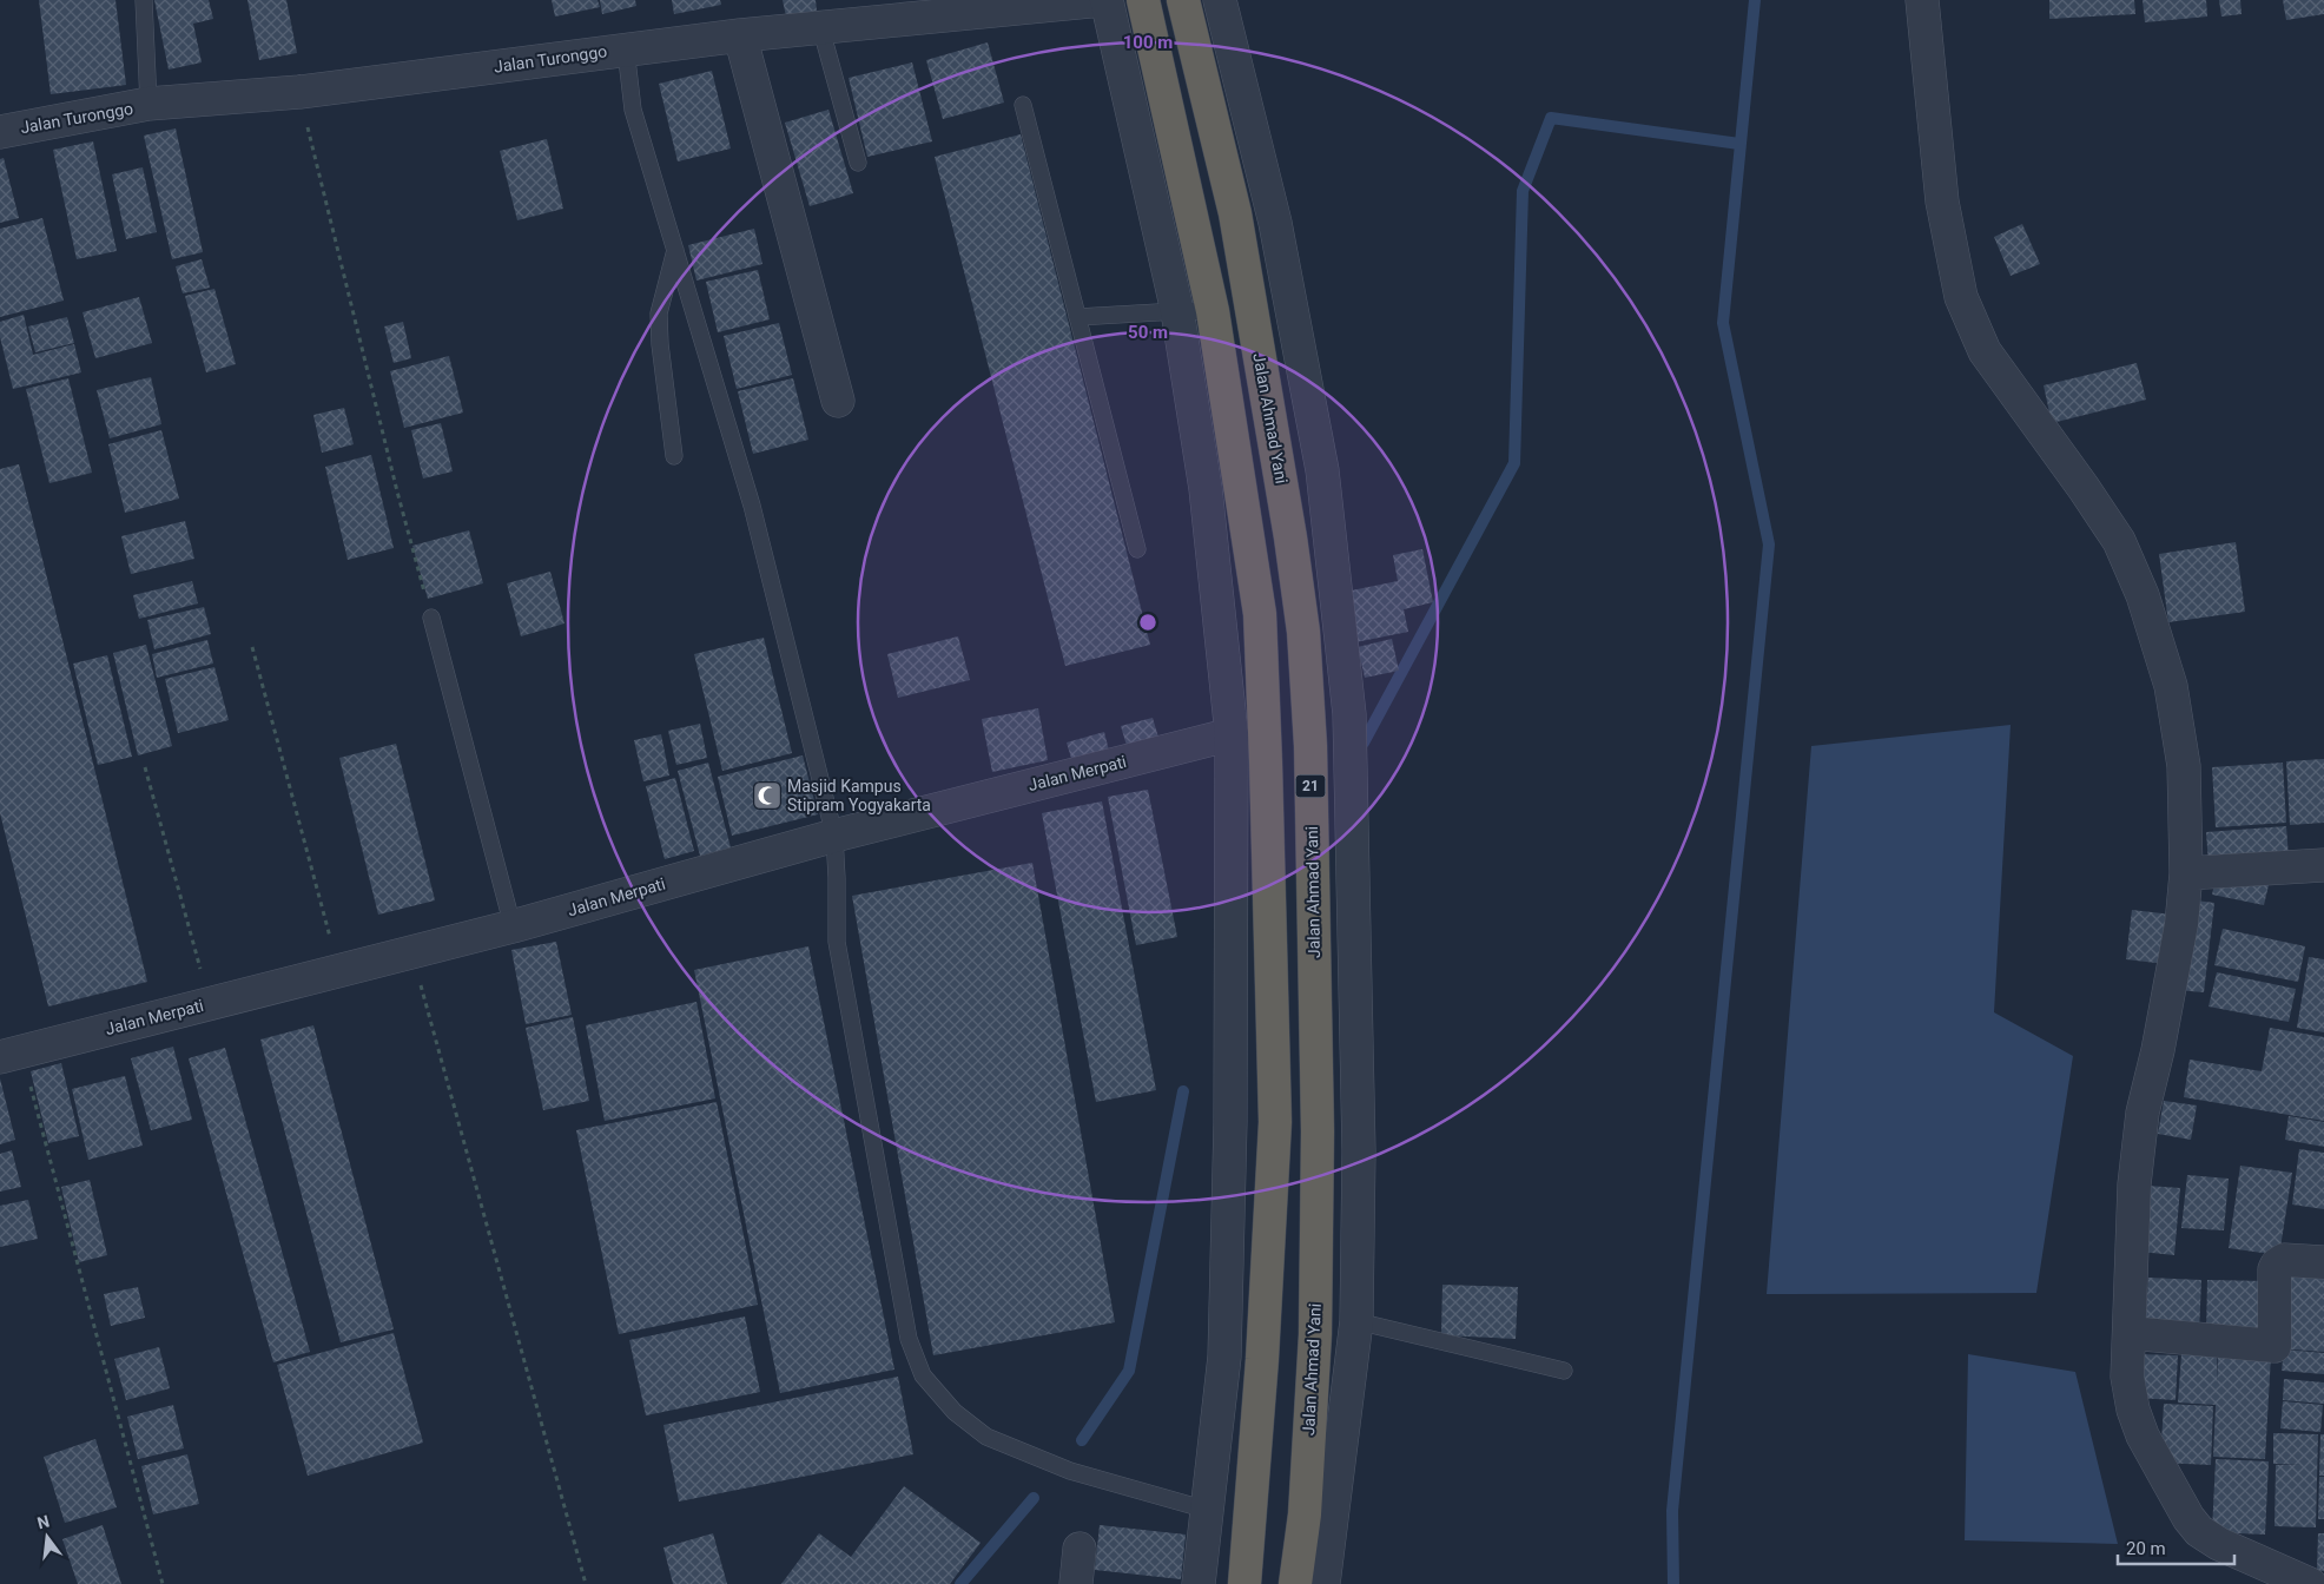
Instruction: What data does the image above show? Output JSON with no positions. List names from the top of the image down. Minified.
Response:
{"streets":{"highway":["Jalan Ahmad Yani","21"],"street":["Jalan Turonggo","Jalan Merpati"]},"places":{"mosque":["Masjid Kampus Stipram Yogyakarta"]},"scale_bar":"20 m","north":"top","rings":["100 m","50 m"]}
